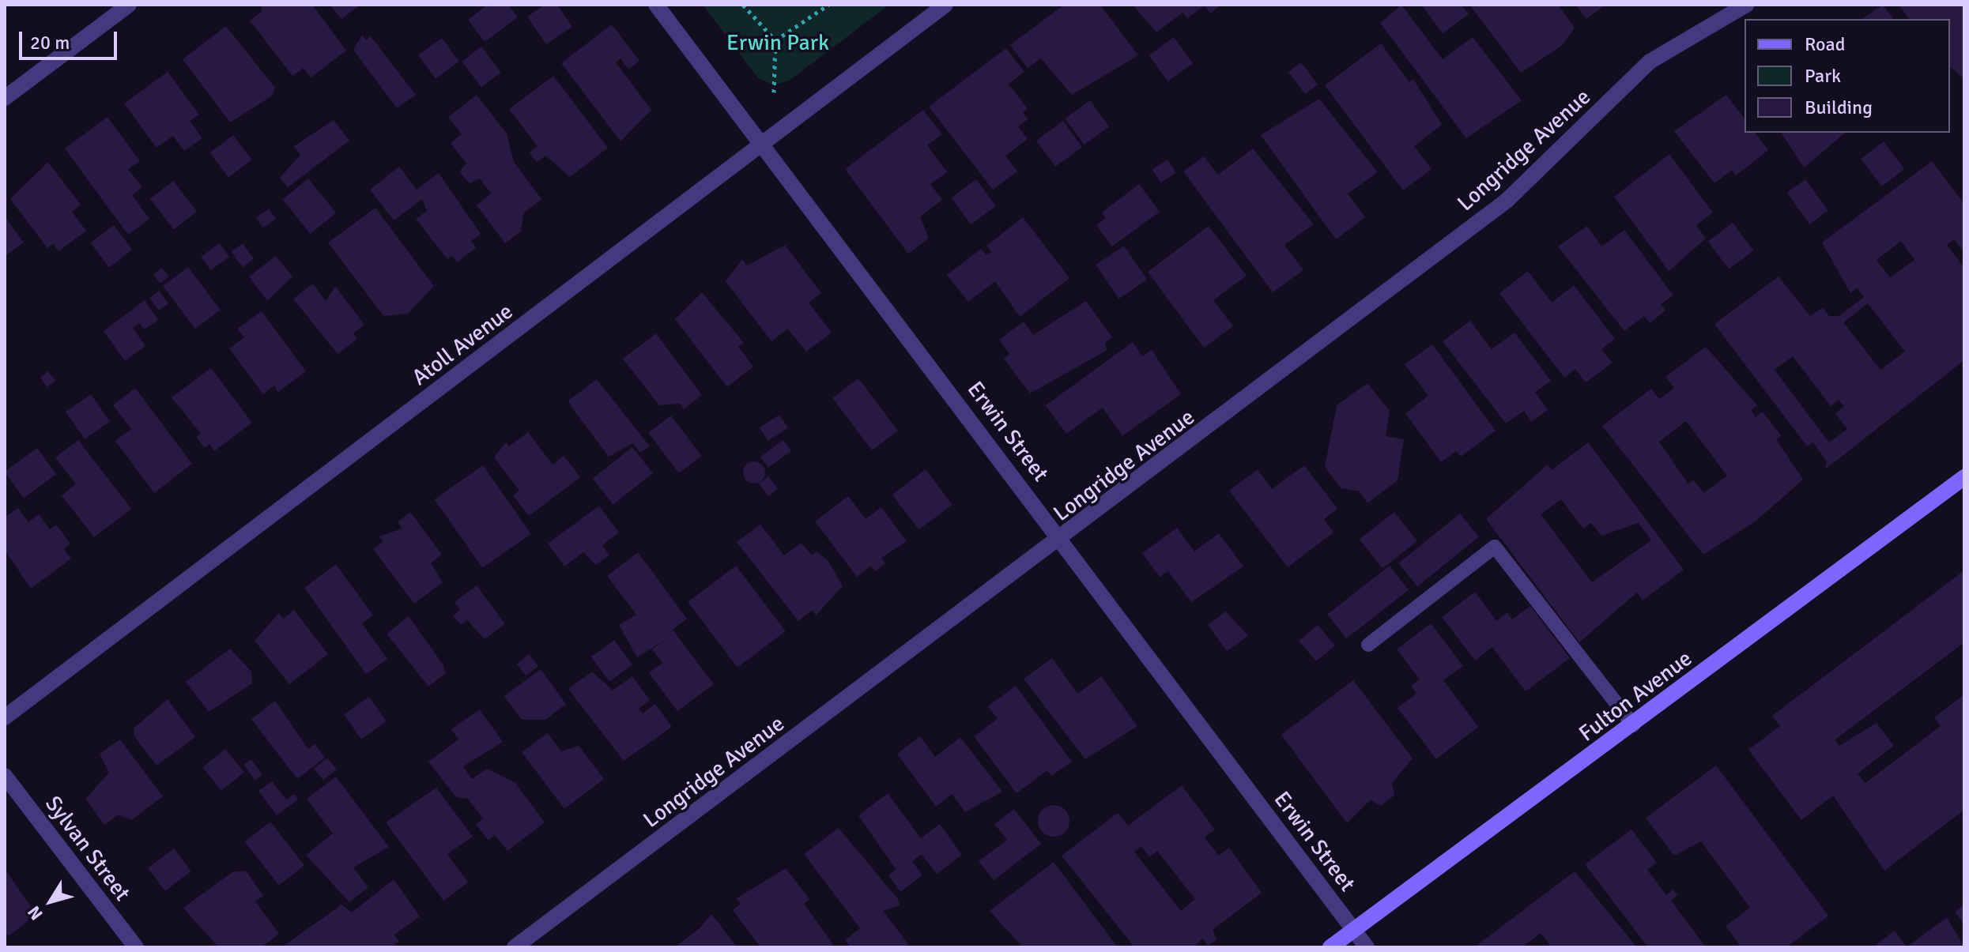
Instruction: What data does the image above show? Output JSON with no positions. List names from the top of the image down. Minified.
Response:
{"streets":{"street":["Longridge Avenue","Atoll Avenue","Erwin Street","Fulton Avenue","Sylvan Street"]},"crossings":[["Longridge Avenue","Erwin Street"],["Atoll Avenue","Erwin Street"],["Erwin Street","Fulton Avenue"]],"parks":["Erwin Park"],"legend":["Road","Park","Building"],"scale_bar":"20 m","north":"bottom left"}
